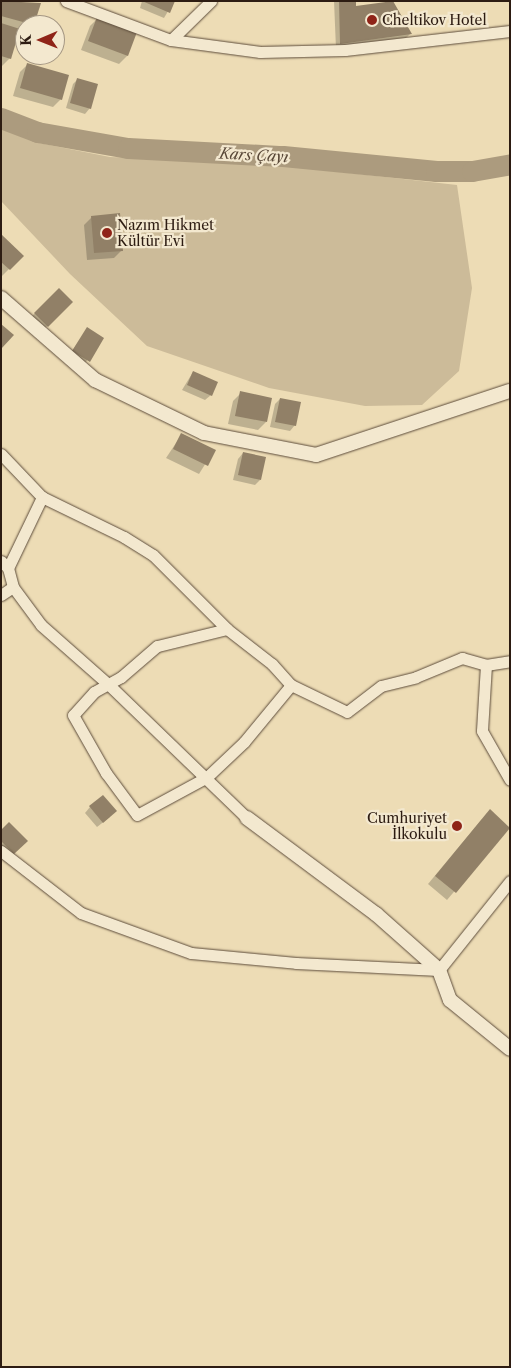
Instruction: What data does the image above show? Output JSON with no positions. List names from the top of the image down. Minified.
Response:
{"water":["Kars Çayı"],"places":["Cheltikov Hotel","Nazım Hikmet Kültür Evi","Cumhuriyet İlkokulu"],"north":"left"}
